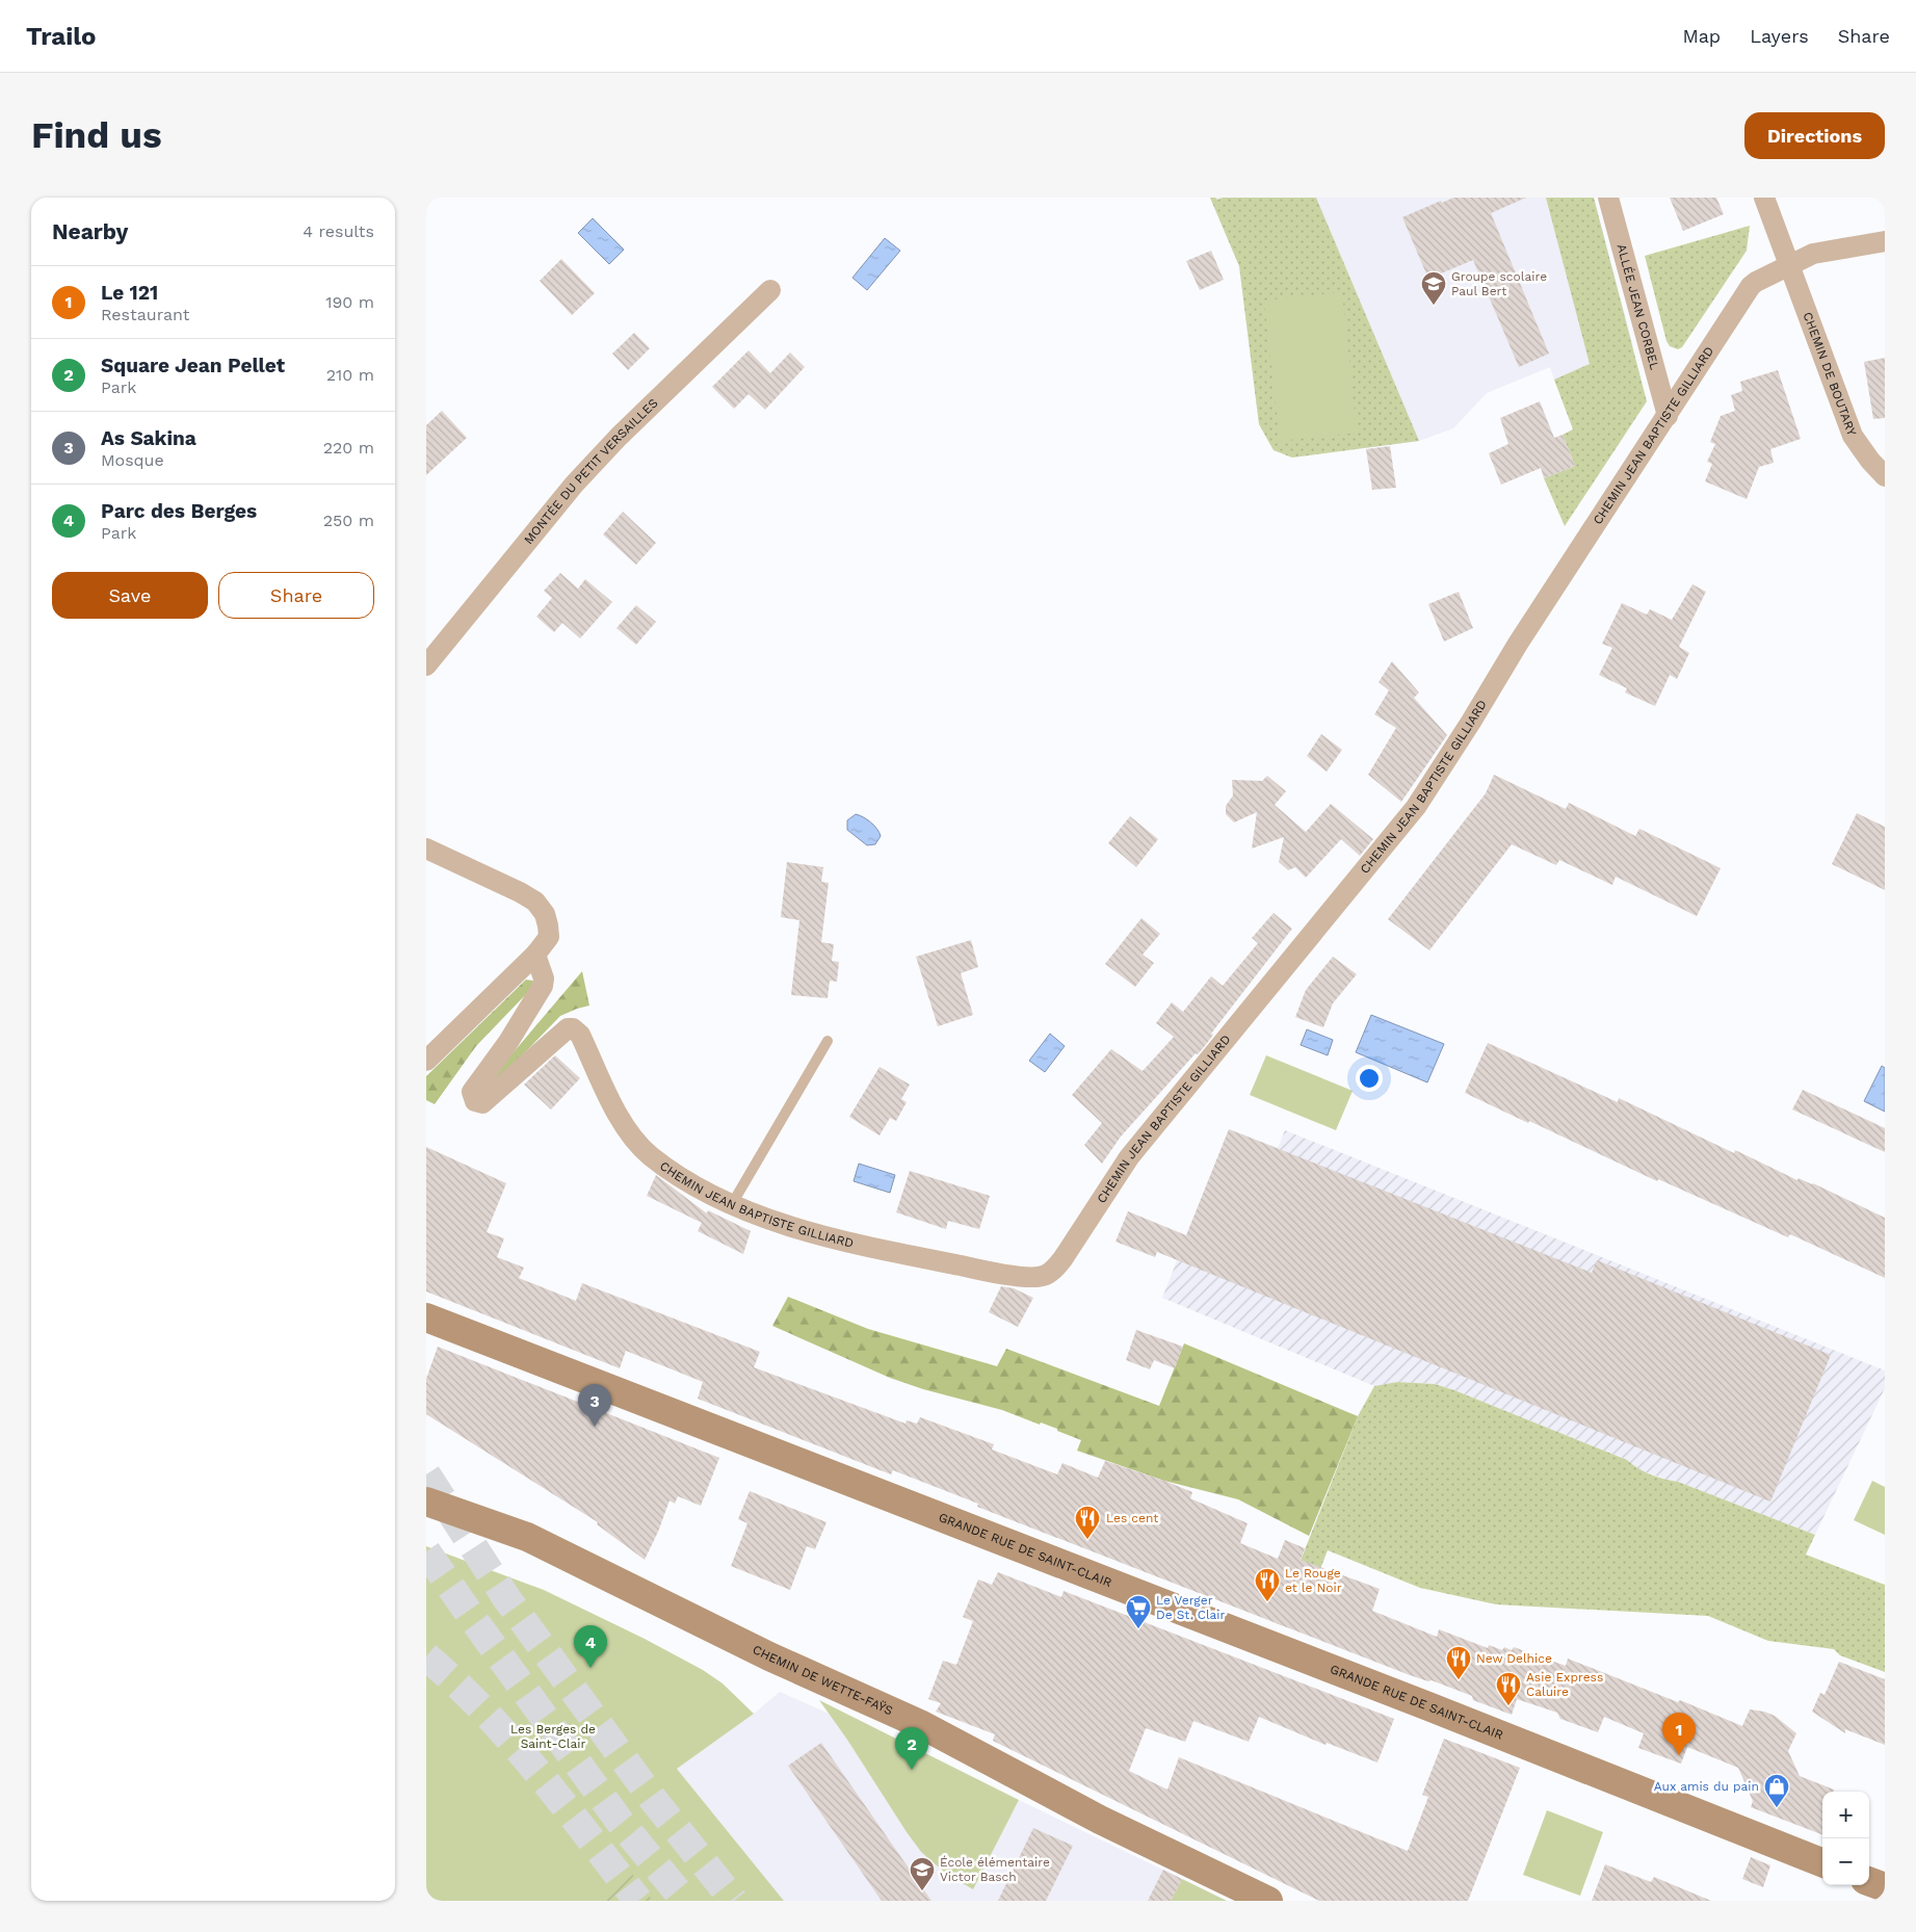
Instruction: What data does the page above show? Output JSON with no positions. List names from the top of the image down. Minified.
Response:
{"streets":{"main road":["GRANDE RUE DE SAINT-CLAIR","CHEMIN DE WETTE-FAŸS"],"street":["ALLÉE JEAN CORBEL","CHEMIN DE BOUTARY","CHEMIN JEAN BAPTISTE GILLIARD","MONTÉE DU PETIT VERSAILLES"]},"crossings":[["ALLÉE JEAN CORBEL","CHEMIN JEAN BAPTISTE GILLIARD"],["CHEMIN DE BOUTARY","CHEMIN JEAN BAPTISTE GILLIARD"]],"parks":["Les Berges de Saint-Clair"],"places":{"school or university":["Groupe scolaire Paul Bert","École élémentaire Victor Basch"],"restaurant":["Les cent","Le Rouge et le Noir","New Delhice","Asie Express Caluire"],"supermarket":["Le Verger De St. Clair"],"shop":["Aux amis du pain"]},"page":{"header":"Trailo","nav":["Map","Layers","Share"],"buttons":["Directions",["Save","Share"]],"title":"Find us","heading":["Nearby","4 results"],"list":[{"mark":"1","name":"Le 121","note":"Restaurant","value":"190 m"},{"mark":"2","name":"Square Jean Pellet","note":"Park","value":"210 m"},{"mark":"3","name":"As Sakina","note":"Mosque","value":"220 m"},{"mark":"4","name":"Parc des Berges","note":"Park","value":"250 m"}],"pins":["3","4","1","2"],"map_buttons":["+","−"]}}
